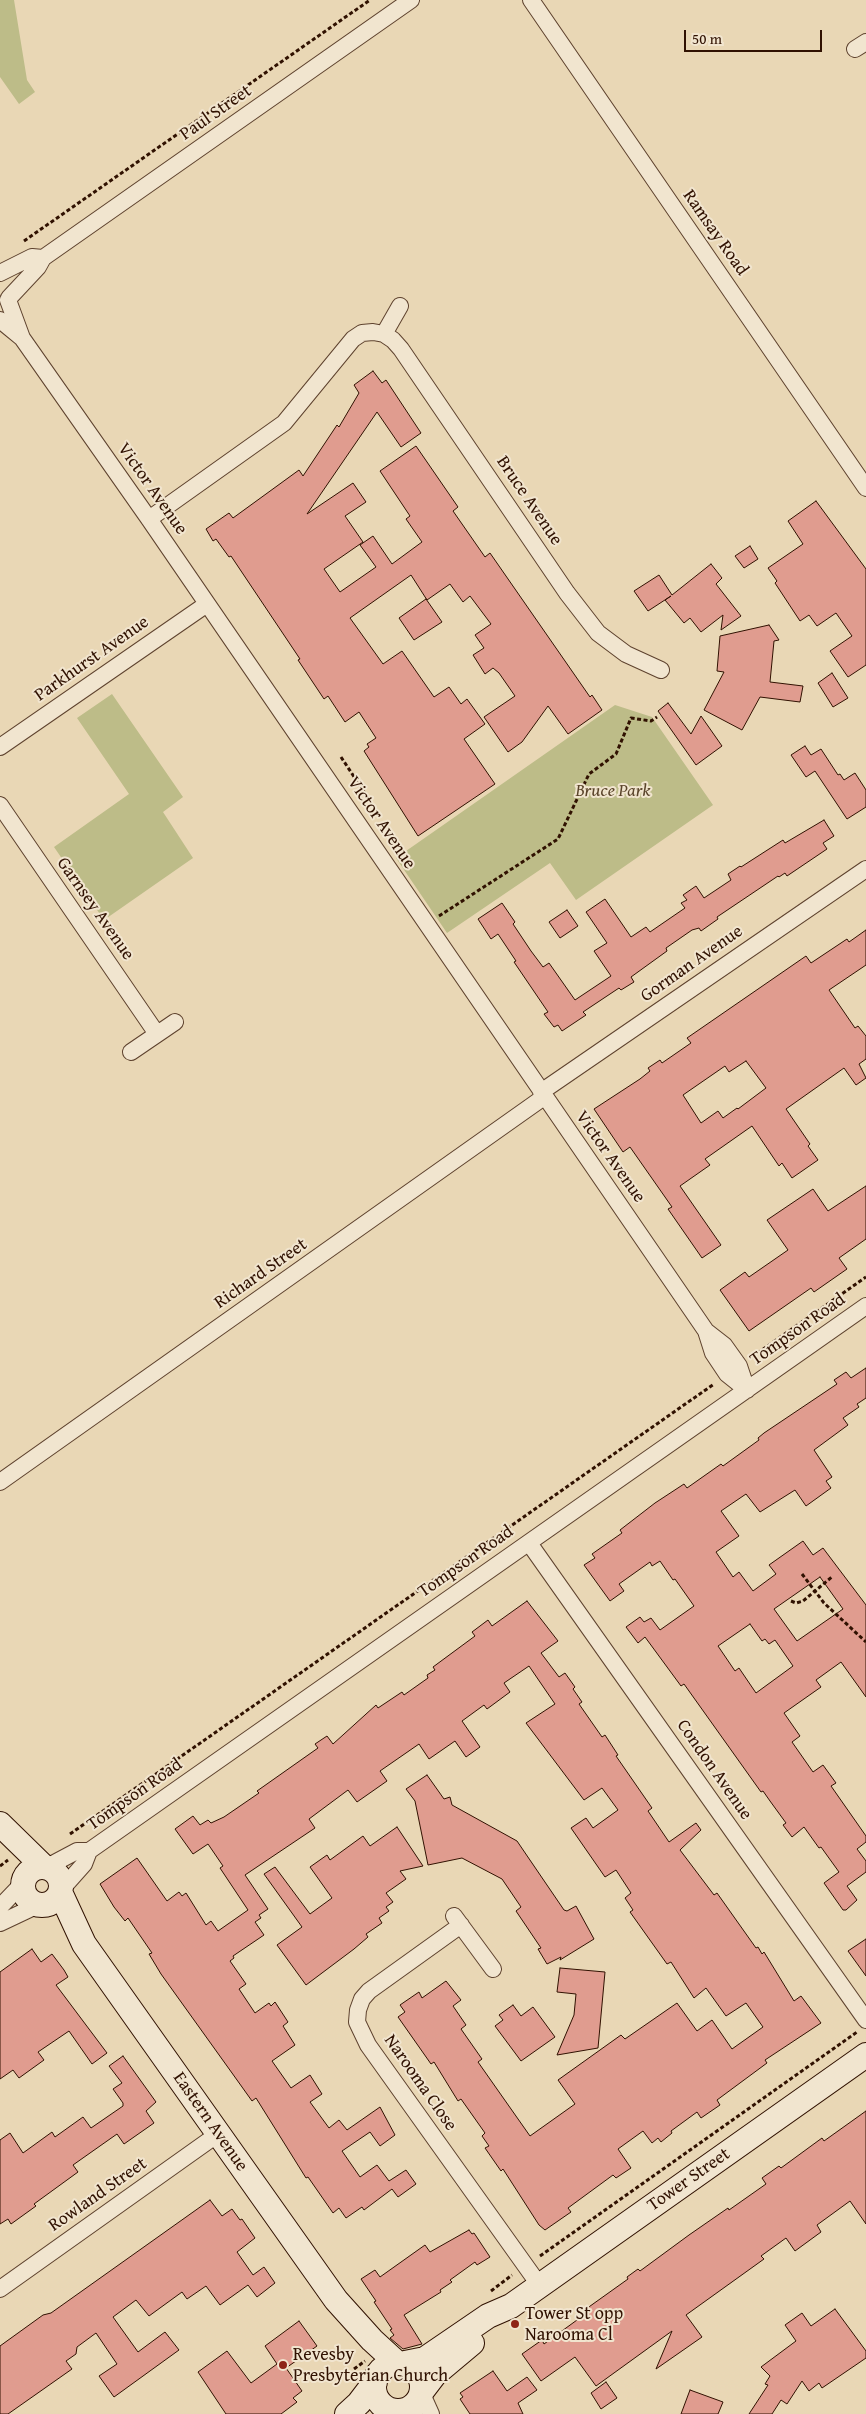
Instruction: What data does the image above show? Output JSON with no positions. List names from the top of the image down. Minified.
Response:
{"streets":{"street":["Paul Street","Ramsay Road","Victor Avenue","Bruce Avenue","Parkhurst Avenue","Garnsey Avenue","Gorman Avenue","Richard Street","Tompson Road","Condon Avenue","Narooma Close","Eastern Avenue","Tower Street","Rowland Street"]},"crossings":[["Paul Street","Victor Avenue"],["Victor Avenue","Parkhurst Avenue"],["Victor Avenue","Gorman Avenue"],["Victor Avenue","Richard Street"],["Victor Avenue","Tompson Road"],["Gorman Avenue","Richard Street"],["Tompson Road","Condon Avenue"],["Tompson Road","Eastern Avenue"],["Narooma Close","Tower Street"],["Eastern Avenue","Tower Street"],["Eastern Avenue","Rowland Street"]],"parks":["Bruce Park"],"places":["Tower St opp Narooma Cl","Revesby Presbyterian Church"],"scale_bar":"50 m"}
